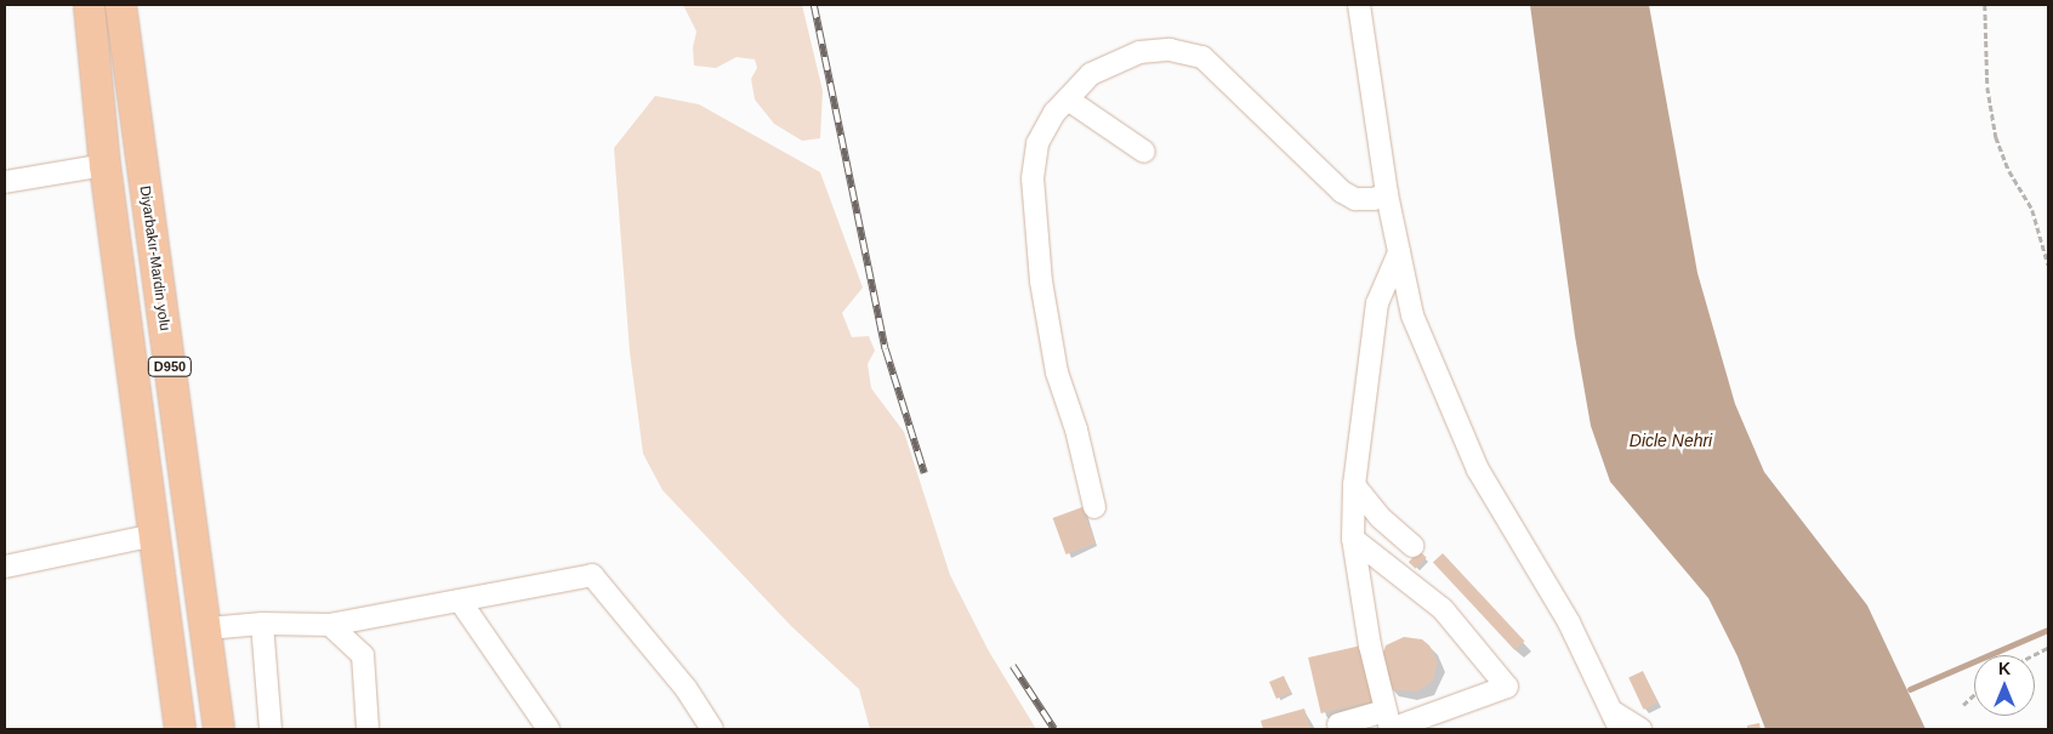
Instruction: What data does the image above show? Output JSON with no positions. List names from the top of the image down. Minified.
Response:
{"streets":{"highway":["Diyarbakır-Mardin yolu","D950"]},"water":["Dicle Nehri"],"north":"top"}
